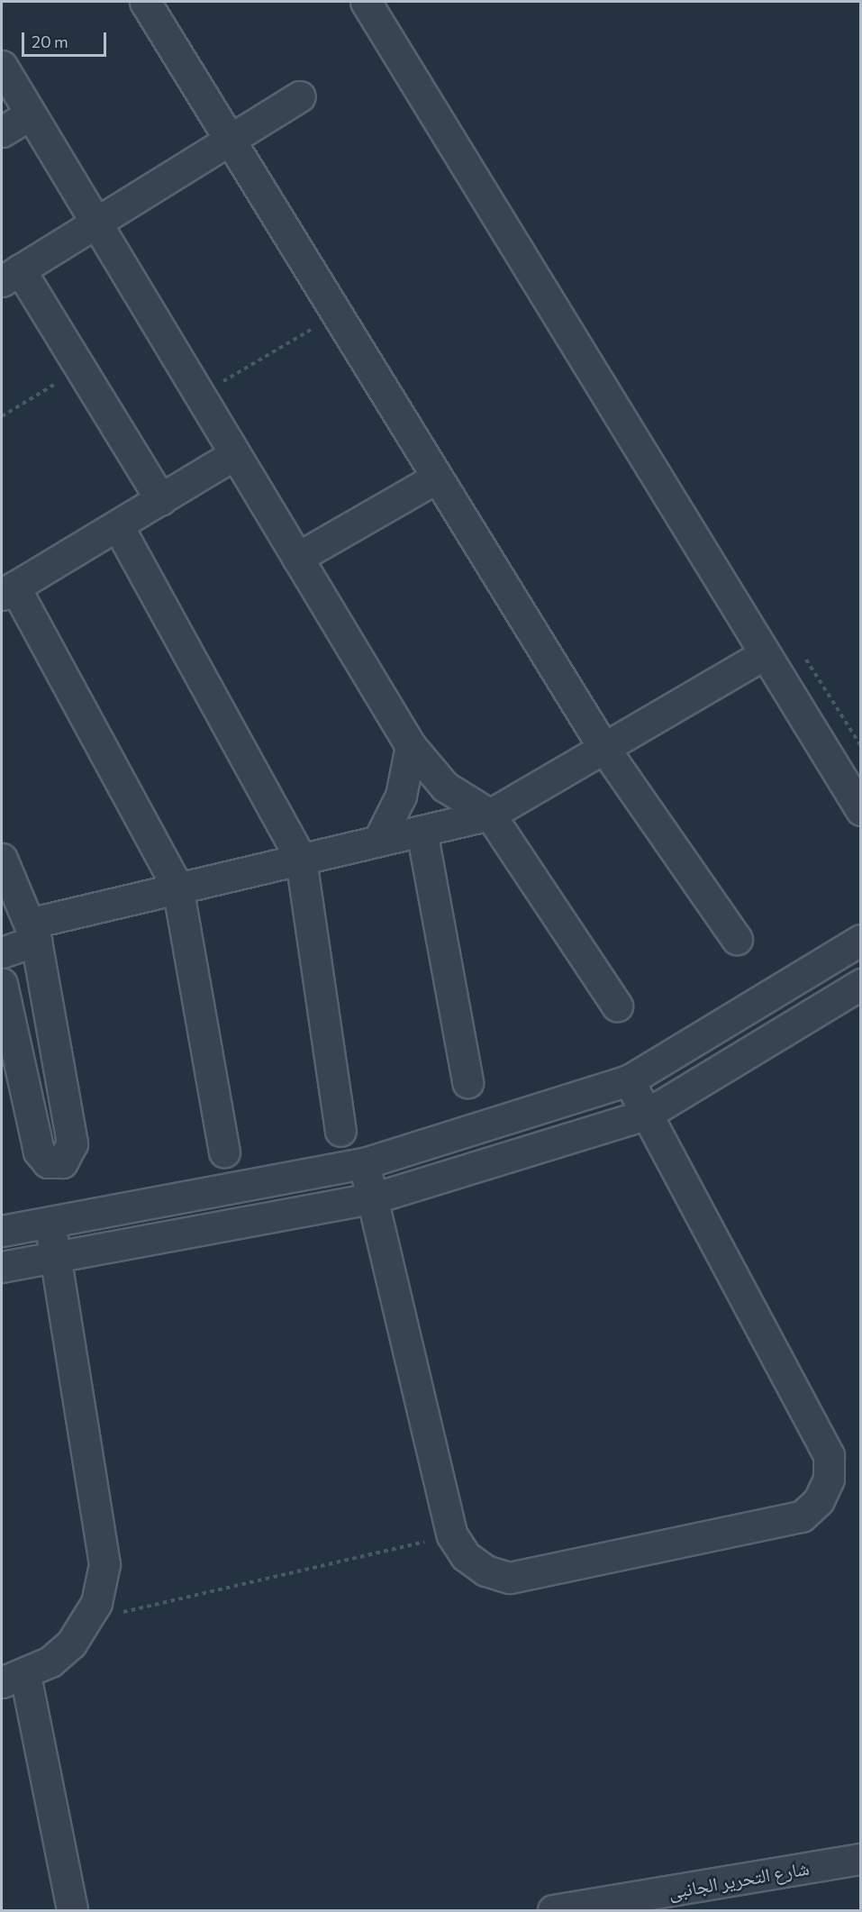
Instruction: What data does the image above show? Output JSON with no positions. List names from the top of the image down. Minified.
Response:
{"streets":{"street":["شارع التحرير الجانبى"]},"scale_bar":"20 m"}
